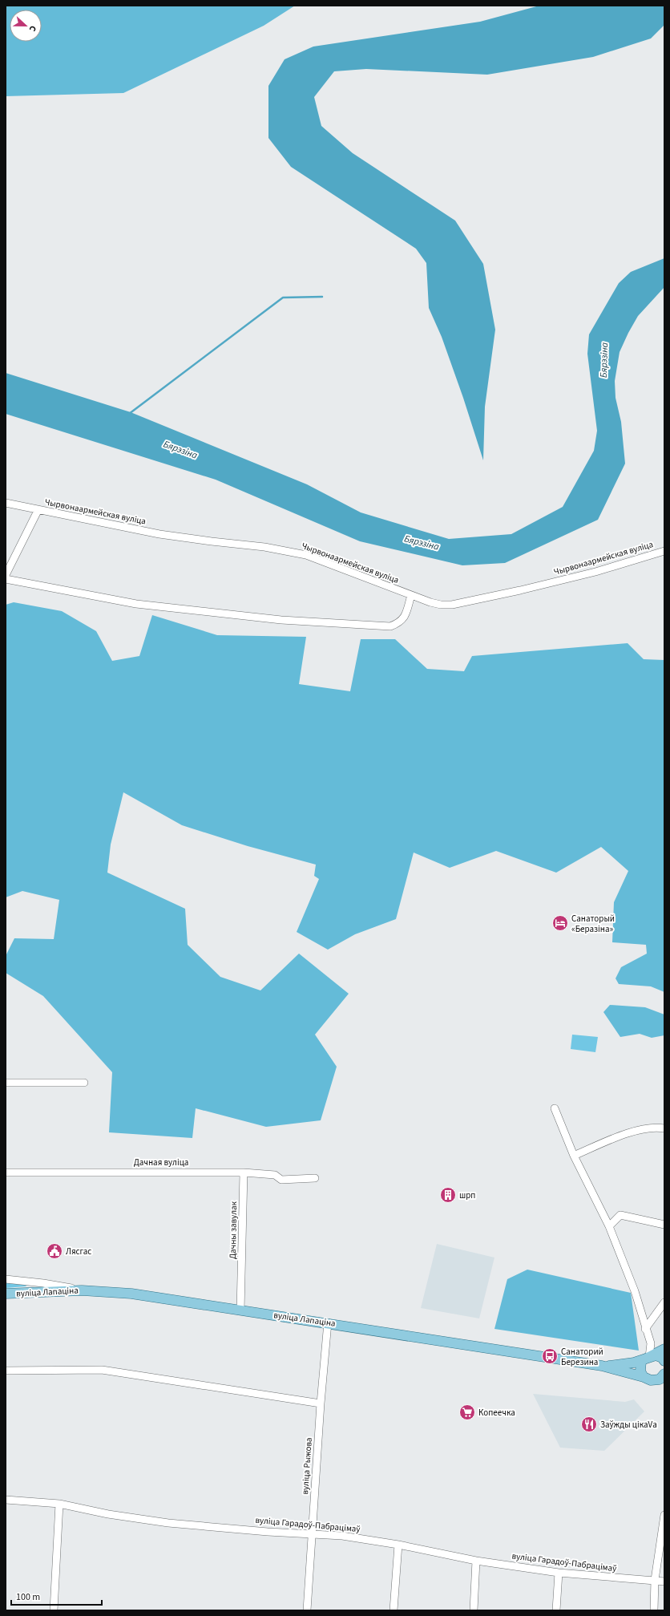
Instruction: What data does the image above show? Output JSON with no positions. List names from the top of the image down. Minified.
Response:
{"streets":{"main road":["вуліца Лапаціна"],"street":["Чырвонаармейская вуліца","Дачная вуліца","Дачны завулак","вуліца Рыжова","вуліца Гарадоў-Пабрацімаў"]},"crossings":[["Дачная вуліца","Дачны завулак"],["Дачны завулак","вуліца Лапаціна"],["вуліца Лапаціна","вуліца Рыжова"],["вуліца Рыжова","вуліца Гарадоў-Пабрацімаў"]],"water":["Бярэзіна"],"places":{"hotel":["Санаторый «Беразіна»"],"building":["шрп"],"public building":["Лясгас"],"bus stop":["Санаторий Березина"],"supermarket":["Копеечка"],"restaurant":["Заўжды цікаVа"]},"scale_bar":"100 m","north":"right"}
